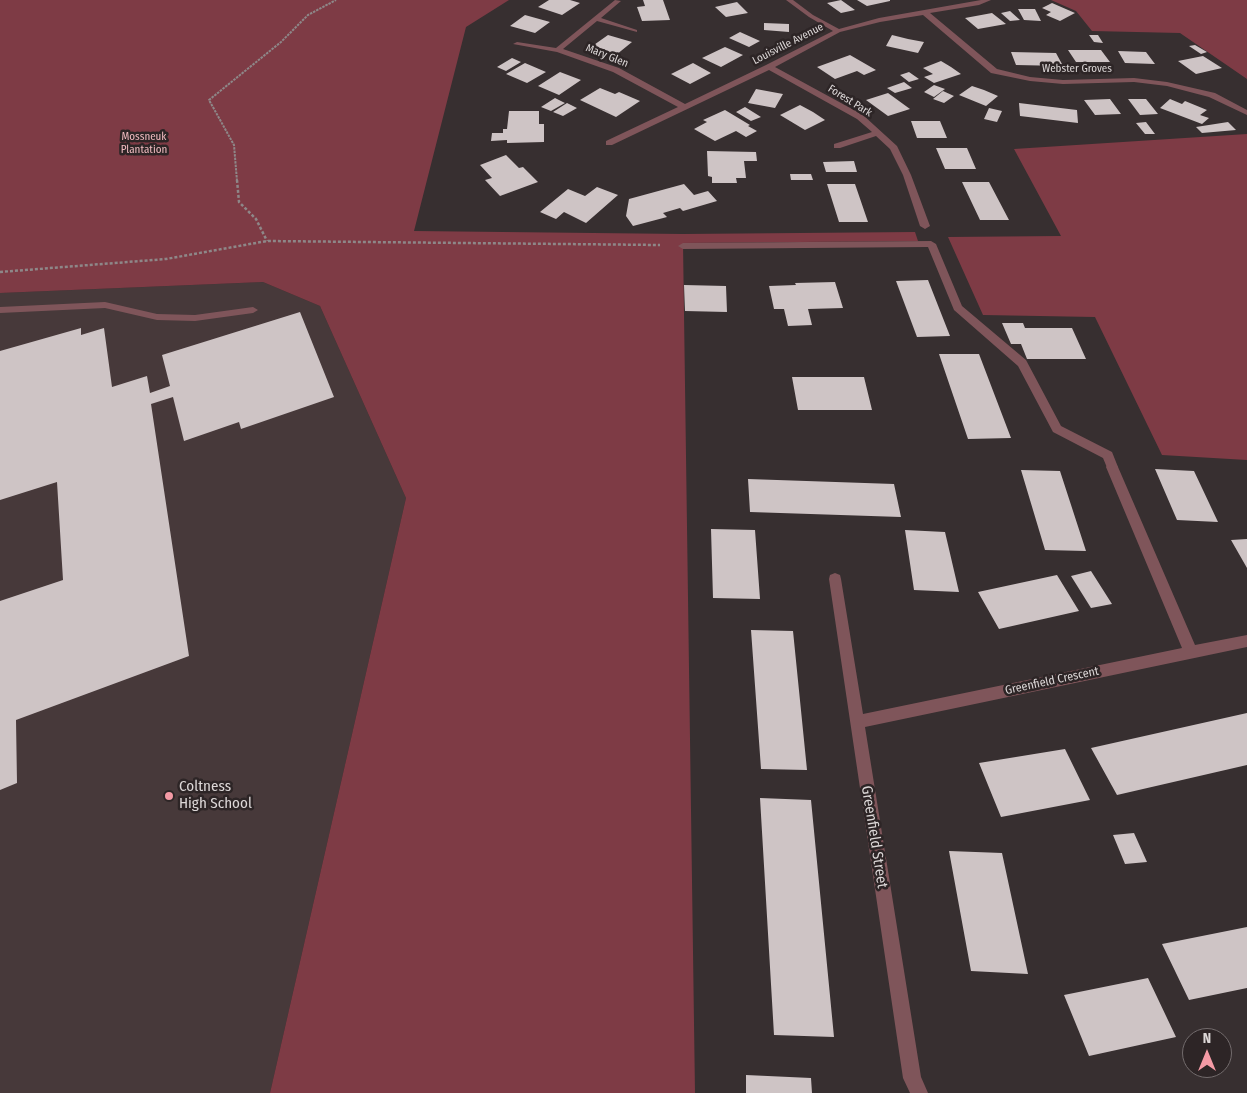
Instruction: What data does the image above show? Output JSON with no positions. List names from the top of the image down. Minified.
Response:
{"streets":{"street":["Louisville Avenue","Mary Glen","Webster Groves","Forest Park","Greenfield Crescent","Greenfield Street"]},"crossings":[["Louisville Avenue","Mary Glen"],["Louisville Avenue","Webster Groves"],["Louisville Avenue","Forest Park"],["Greenfield Crescent","Greenfield Street"]],"parks":["Mossneuk Plantation"],"places":["Coltness High School"],"north":"top"}
